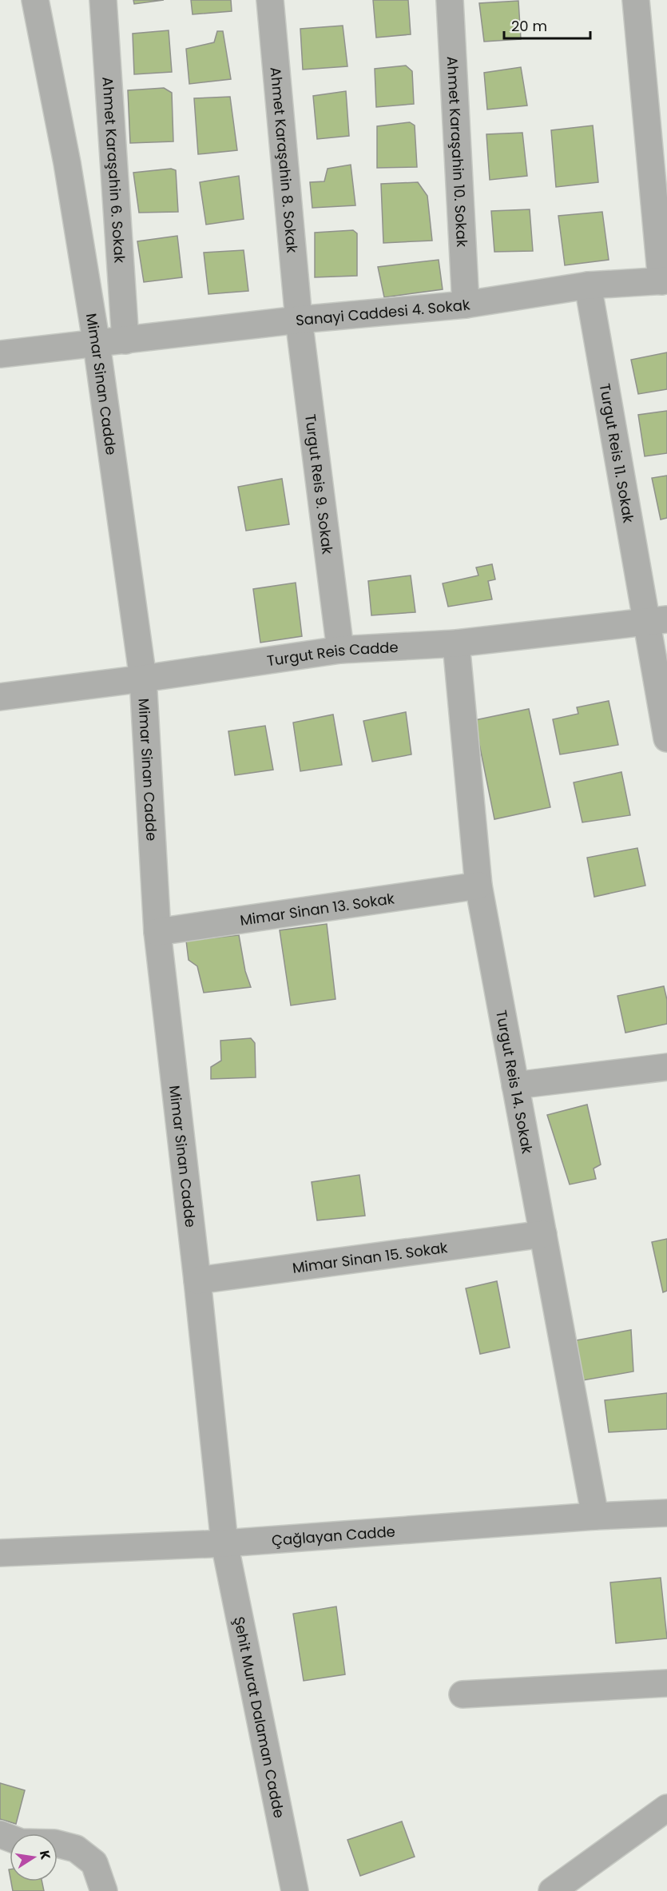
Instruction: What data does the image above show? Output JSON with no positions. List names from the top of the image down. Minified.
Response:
{"streets":{"street":["Ahmet Karaşahin 10. Sokak","Ahmet Karaşahin 8. Sokak","Ahmet Karaşahin 6. Sokak","Sanayi Caddesi 4. Sokak","Mimar Sinan Cadde","Turgut Reis 11. Sokak","Turgut Reis 9. Sokak","Turgut Reis Cadde","Mimar Sinan 13. Sokak","Turgut Reis 14. Sokak","Mimar Sinan 15. Sokak","Çağlayan Cadde","Şehit Murat Dalaman Cadde"]},"crossings":[["Ahmet Karaşahin 10. Sokak","Sanayi Caddesi 4. Sokak"],["Ahmet Karaşahin 8. Sokak","Sanayi Caddesi 4. Sokak"],["Ahmet Karaşahin 8. Sokak","Turgut Reis 9. Sokak"],["Ahmet Karaşahin 6. Sokak","Sanayi Caddesi 4. Sokak"],["Sanayi Caddesi 4. Sokak","Mimar Sinan Cadde"],["Sanayi Caddesi 4. Sokak","Turgut Reis 11. Sokak"],["Sanayi Caddesi 4. Sokak","Turgut Reis 9. Sokak"],["Mimar Sinan Cadde","Turgut Reis Cadde"],["Mimar Sinan Cadde","Mimar Sinan 13. Sokak"],["Mimar Sinan Cadde","Mimar Sinan 15. Sokak"],["Mimar Sinan Cadde","Çağlayan Cadde"],["Mimar Sinan Cadde","Şehit Murat Dalaman Cadde"],["Turgut Reis 11. Sokak","Turgut Reis Cadde"],["Turgut Reis 9. Sokak","Turgut Reis Cadde"],["Turgut Reis Cadde","Turgut Reis 14. Sokak"],["Mimar Sinan 13. Sokak","Turgut Reis 14. Sokak"],["Turgut Reis 14. Sokak","Mimar Sinan 15. Sokak"],["Turgut Reis 14. Sokak","Çağlayan Cadde"],["Çağlayan Cadde","Şehit Murat Dalaman Cadde"]],"scale_bar":"20 m","north":"right"}
